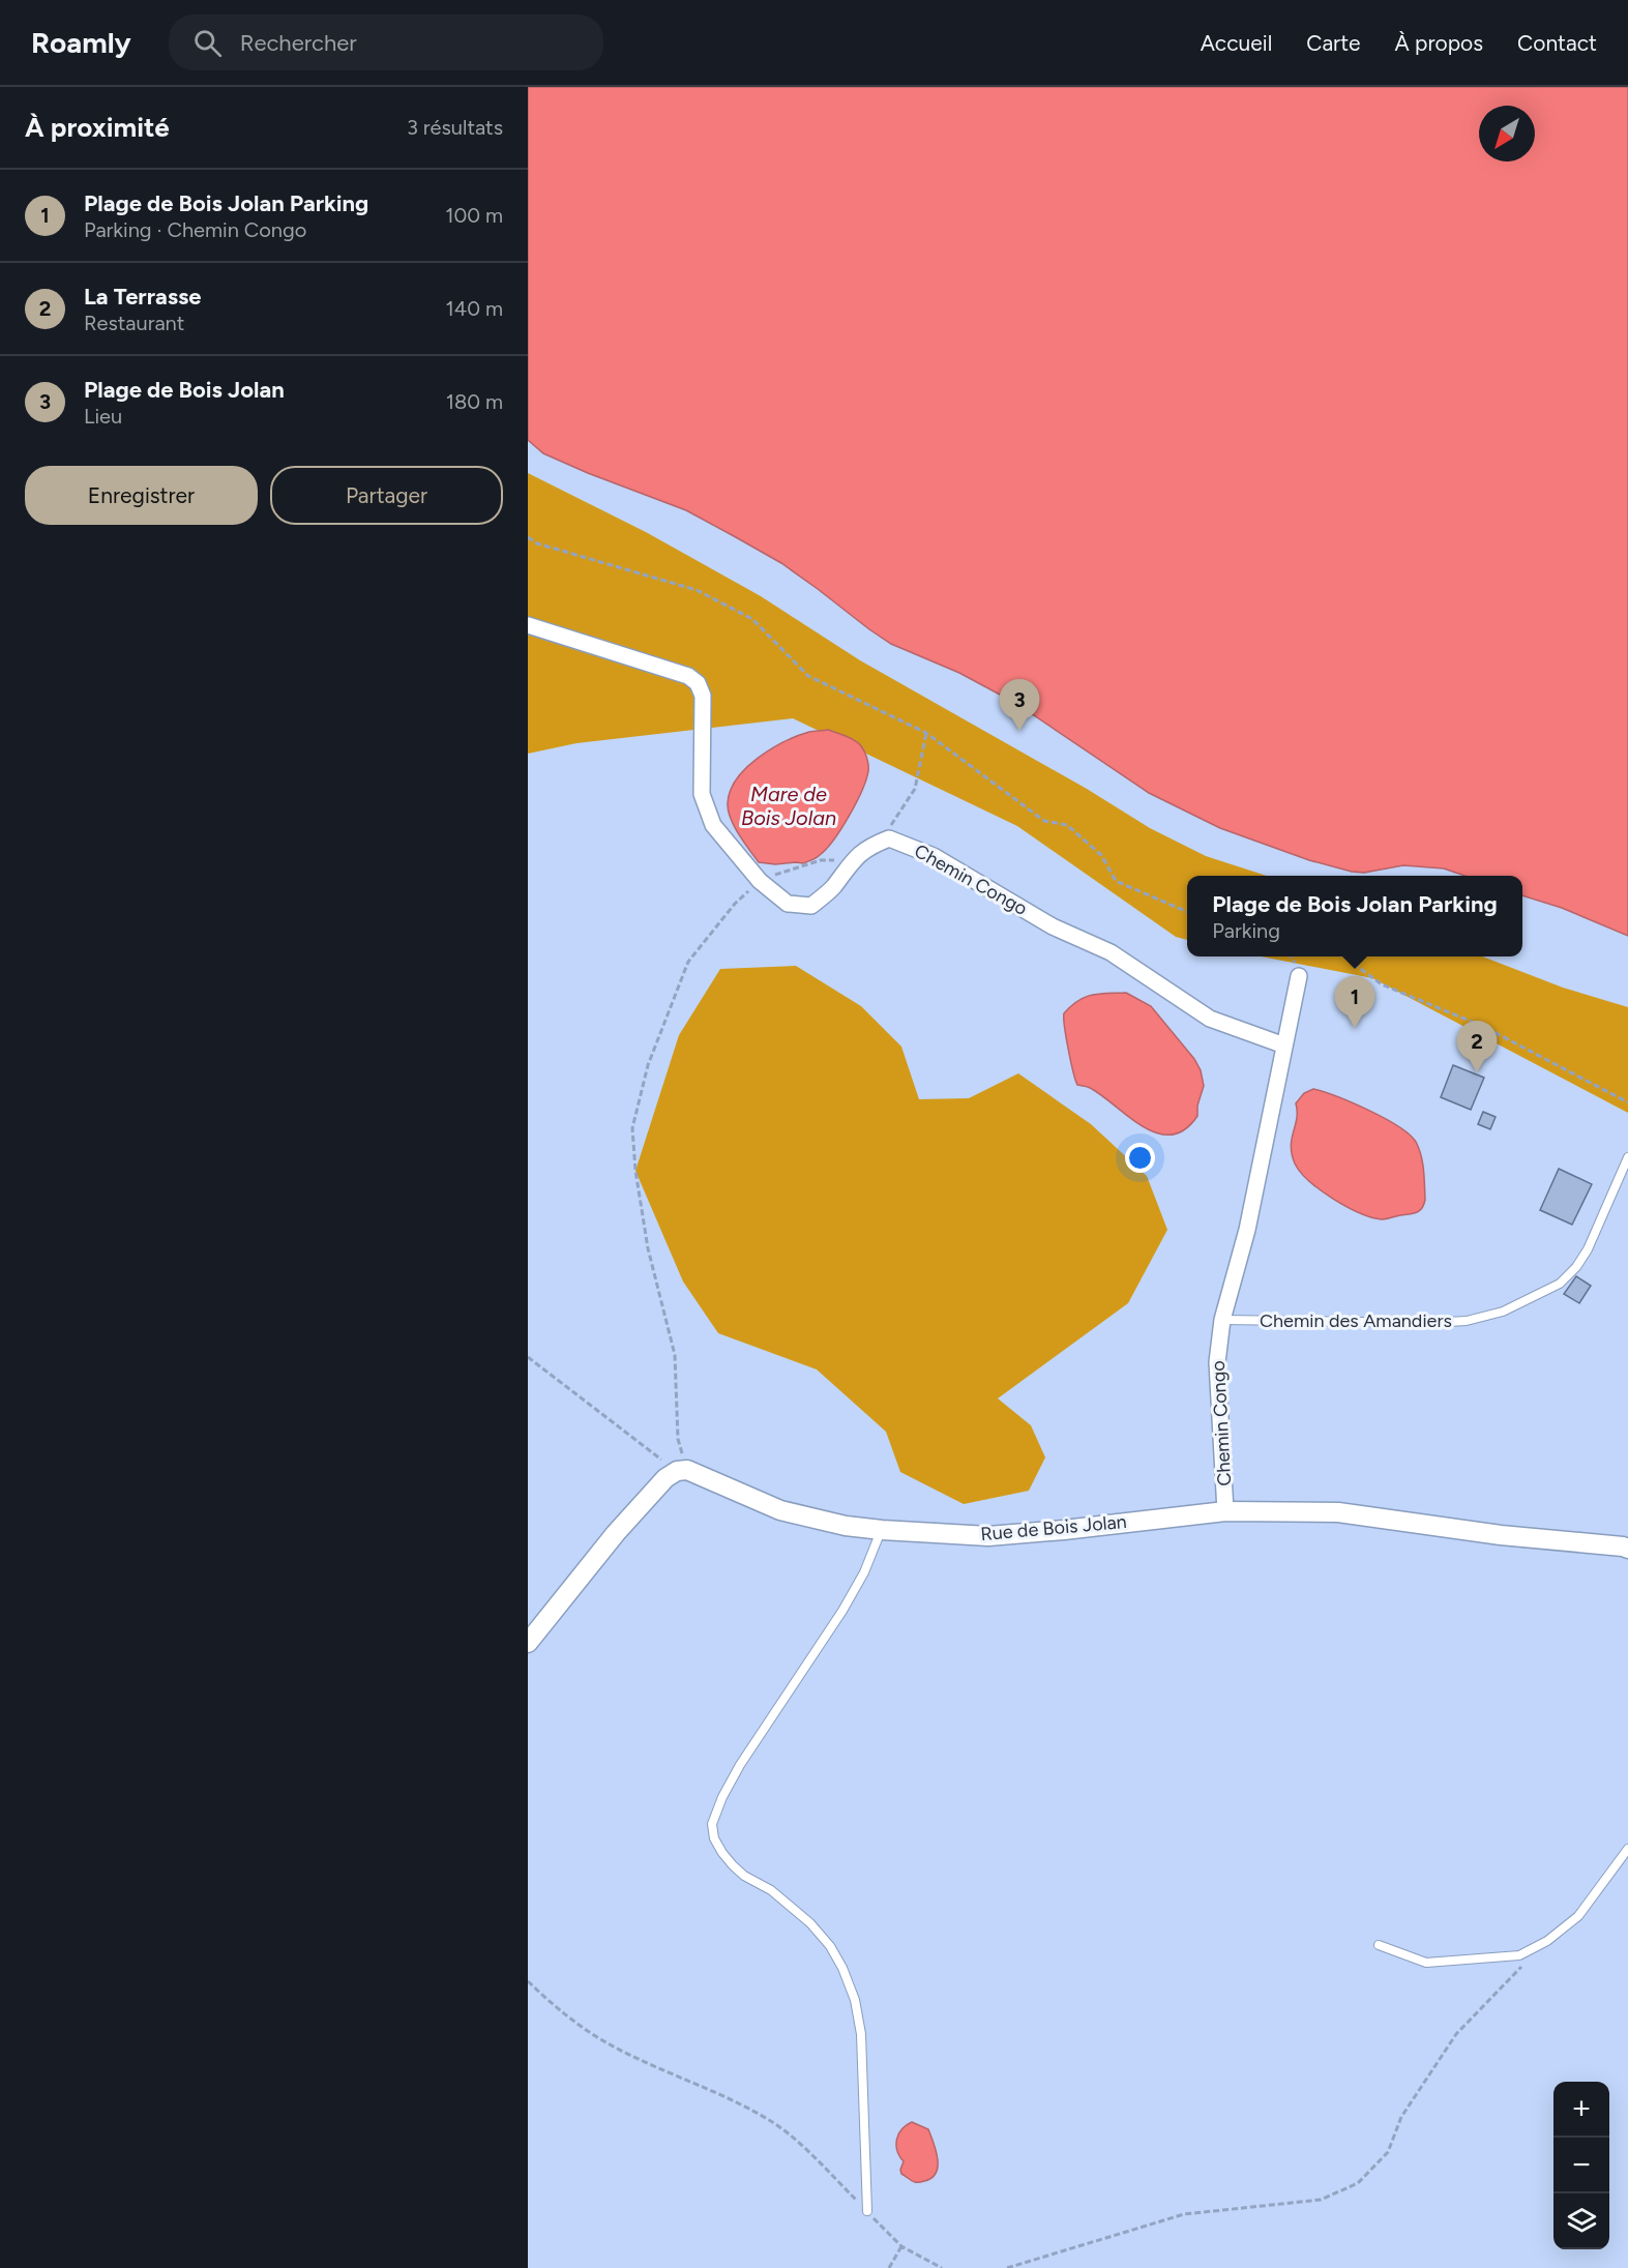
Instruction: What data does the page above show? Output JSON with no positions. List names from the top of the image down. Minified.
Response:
{"streets":{"street":["Chemin Congo","Rue de Bois Jolan"],"lane":["Chemin des Amandiers"]},"crossings":[["Chemin Congo","Chemin des Amandiers"],["Chemin Congo","Rue de Bois Jolan"]],"water":["Mare de Bois Jolan"],"north":"bottom left","page":{"header":"Roamly","search":"Rechercher","nav":["Accueil","Carte","À propos","Contact"],"heading":["À proximité","3 résultats"],"list":[{"mark":"1","name":"Plage de Bois Jolan Parking","note":"Parking · Chemin Congo","value":"100 m"},{"mark":"2","name":"La Terrasse","note":"Restaurant","value":"140 m"},{"mark":"3","name":"Plage de Bois Jolan","note":"Lieu","value":"180 m"}],"buttons":["Enregistrer","Partager"],"pins":["3","1","2"],"popup":["Plage de Bois Jolan Parking","Parking"],"map_buttons":["+","−"]}}
